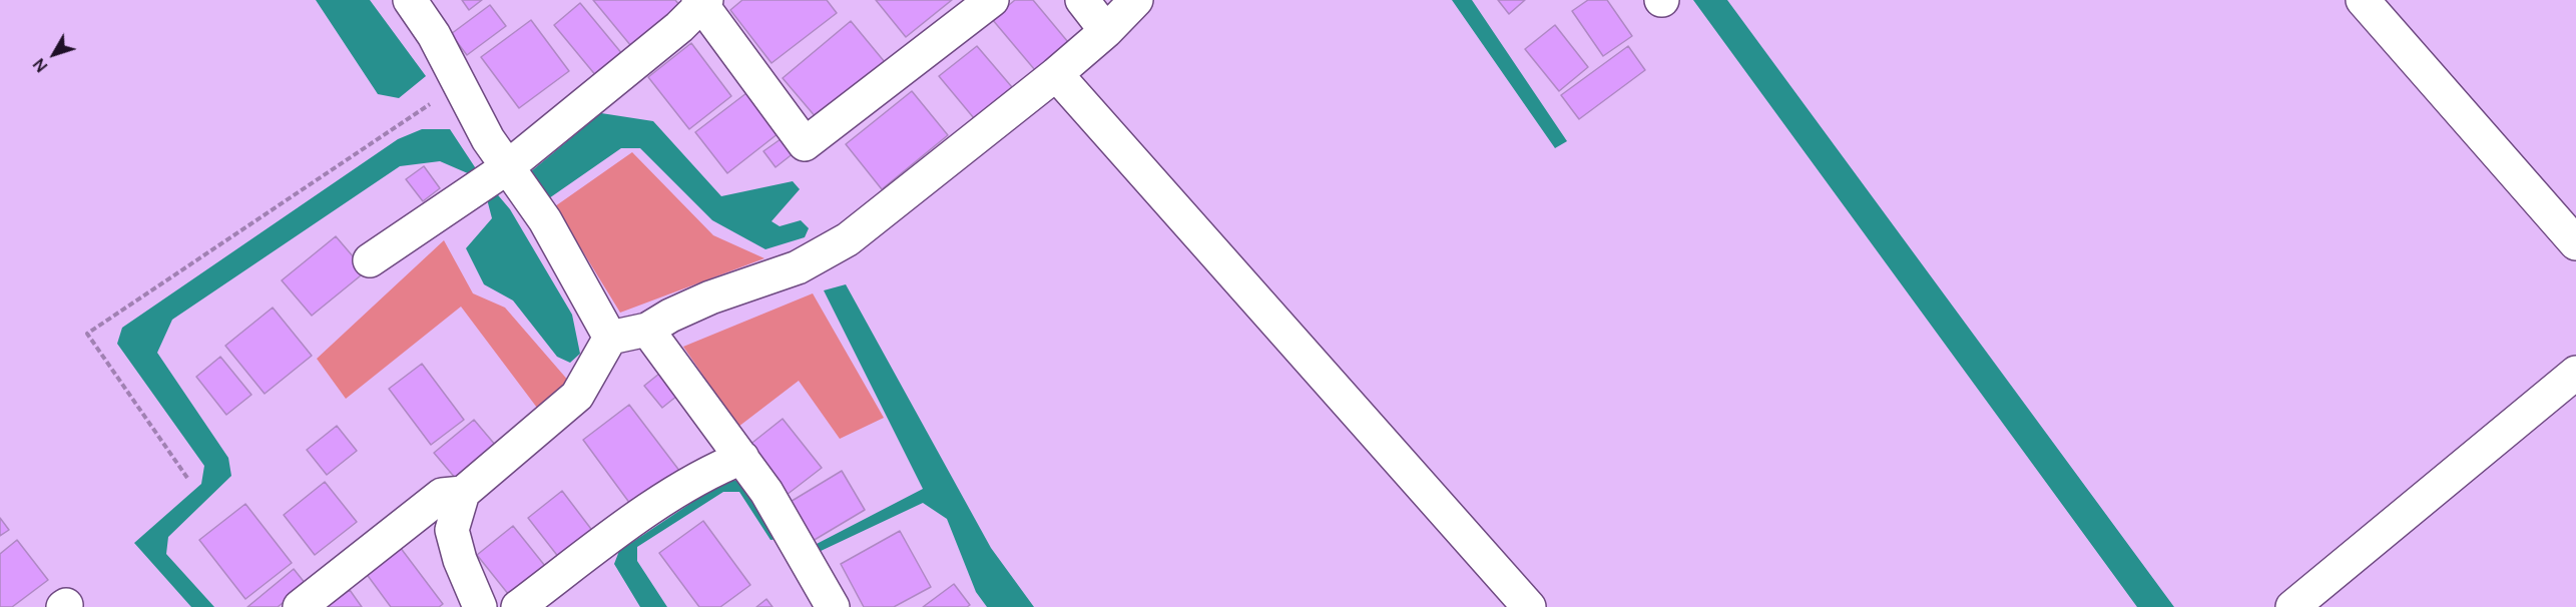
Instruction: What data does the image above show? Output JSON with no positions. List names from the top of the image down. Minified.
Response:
{"north":"bottom left"}
